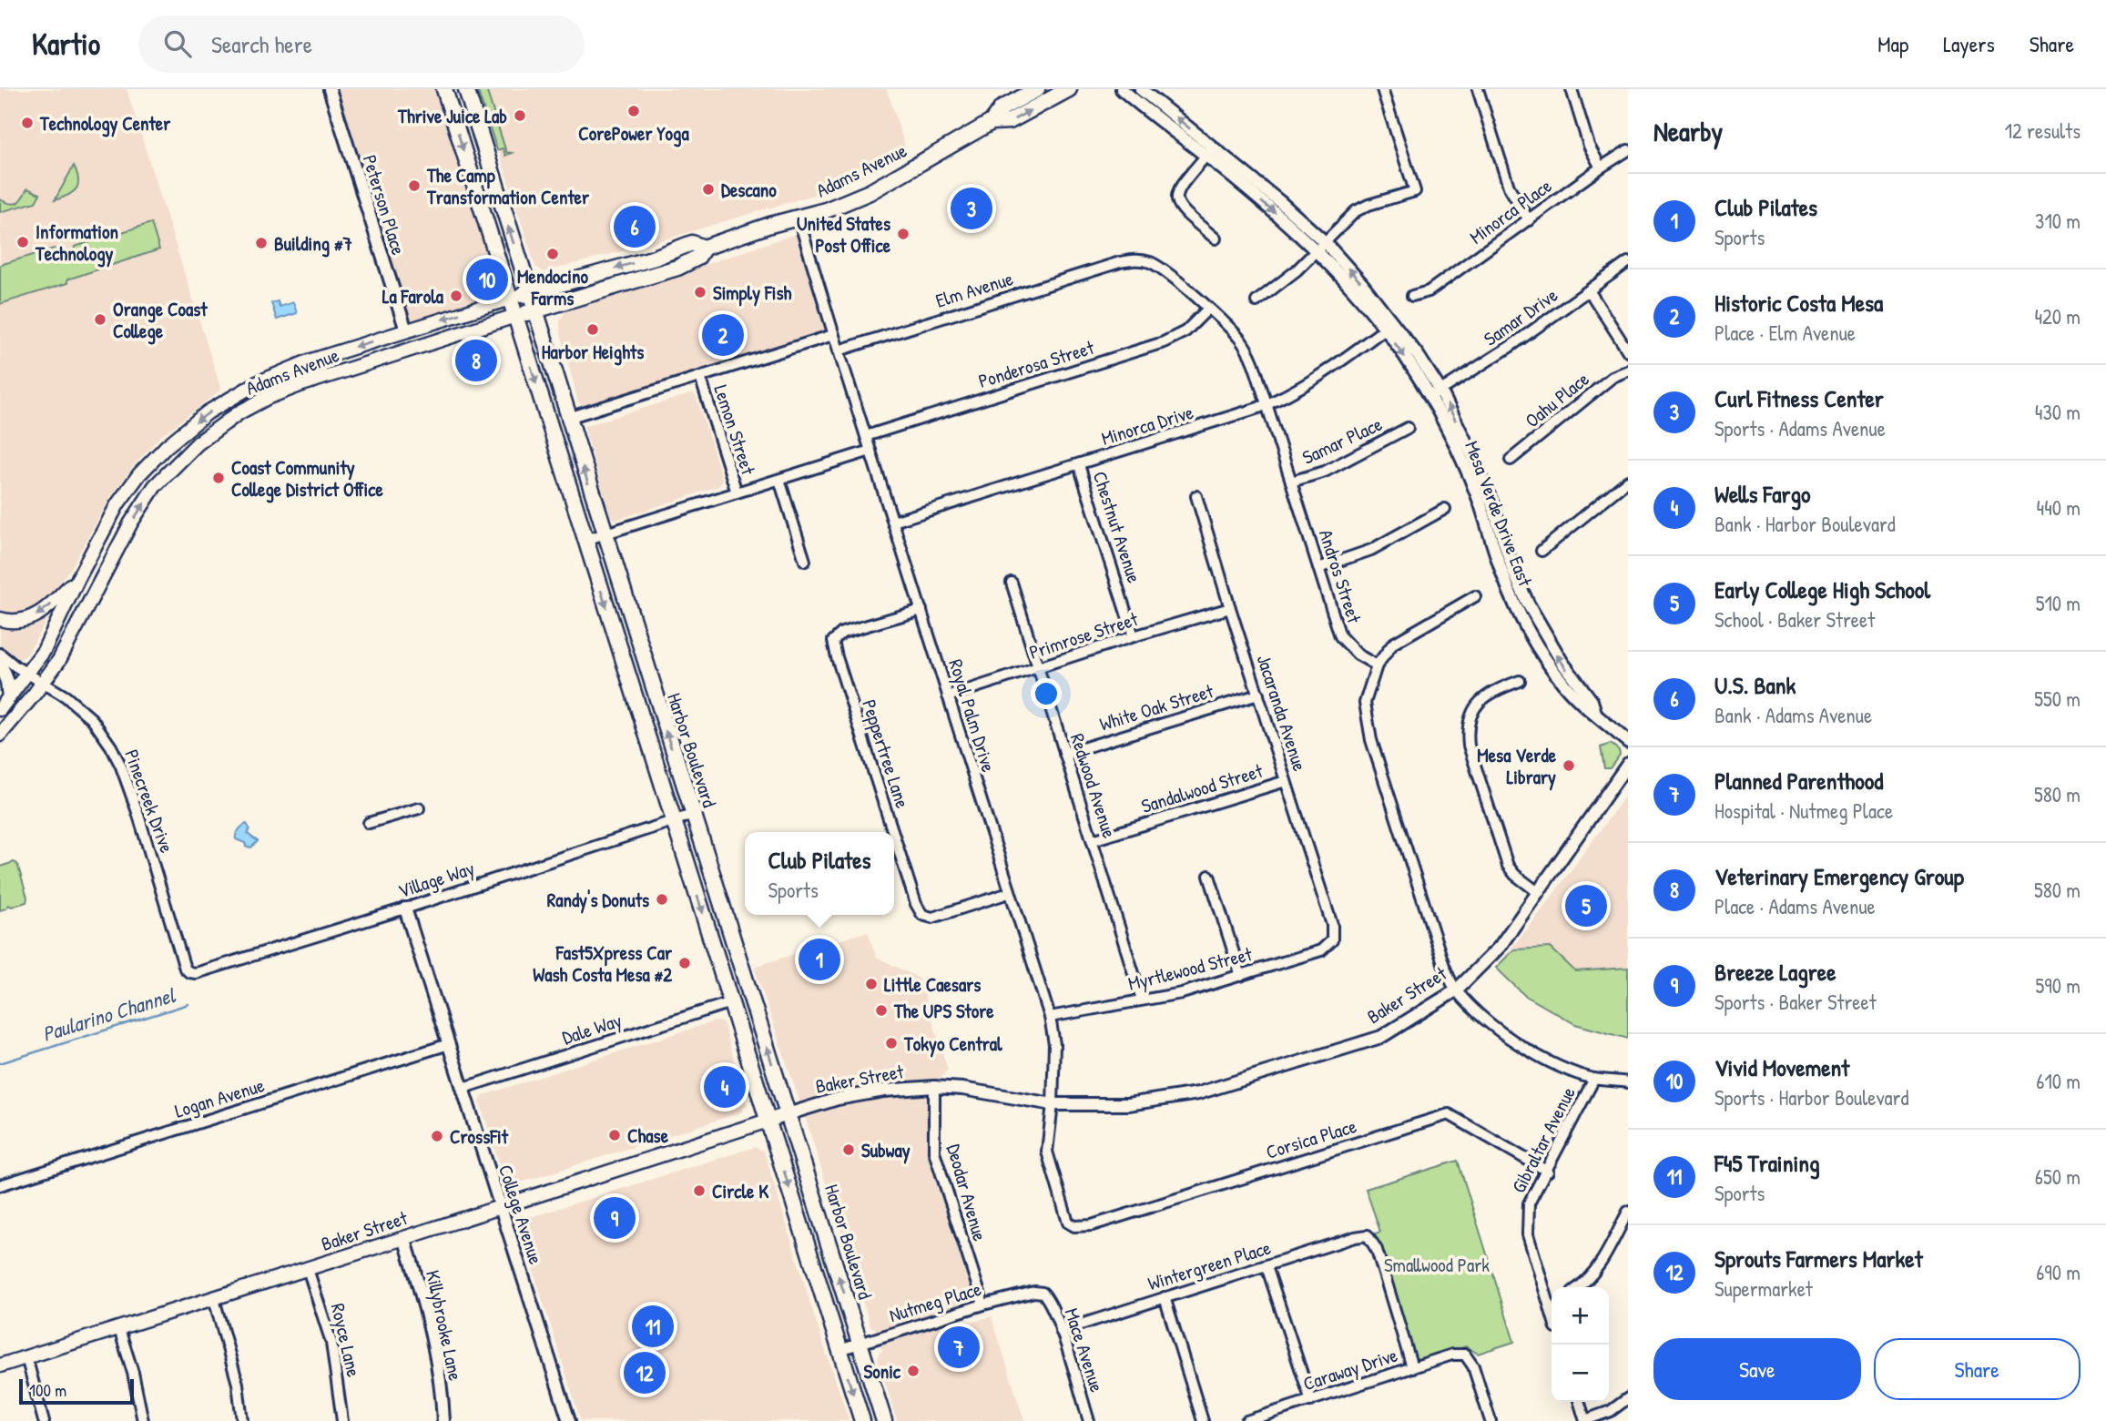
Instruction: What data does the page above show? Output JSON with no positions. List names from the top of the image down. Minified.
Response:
{"streets":{"main road":["Adams Avenue","Harbor Boulevard","Baker Street"],"street":["Peterson Place","Minorca Place","Elm Avenue","Samar Drive","Ponderosa Street","Oahu Place","Minorca Drive","Lemon Street","Samar Place","Mesa Verde Drive East","Chestnut Avenue","Andros Street","Primrose Street","White Oak Street","Jacaranda Avenue","Royal Palm Drive","Peppertree Lane","Redwood Avenue","Sandalwood Street","Pinecreek Drive","Village Way","Myrtlewood Street","Dale Way","Logan Avenue","Corsica Place","Gibraltar Avenue","Deodar Avenue","College Avenue","Wintergreen Place","Nutmeg Place","Killybrooke Lane","Royce Lane","Mace Avenue","Caraway Drive"]},"crossings":[["Adams Avenue","Peterson Place"],["Adams Avenue","Royal Palm Drive"],["Adams Avenue","Harbor Boulevard"],["Adams Avenue","Pinecreek Drive"],["Elm Avenue","Andros Street"],["Elm Avenue","Royal Palm Drive"],["Samar Drive","Mesa Verde Drive East"],["Ponderosa Street","Andros Street"],["Ponderosa Street","Royal Palm Drive"],["Minorca Drive","Mesa Verde Drive East"],["Minorca Drive","Chestnut Avenue"],["Minorca Drive","Andros Street"],["Minorca Drive","Royal Palm Drive"],["Samar Place","Andros Street"],["Chestnut Avenue","Primrose Street"],["Primrose Street","Jacaranda Avenue"],["Primrose Street","Royal Palm Drive"],["Primrose Street","Redwood Avenue"],["White Oak Street","Jacaranda Avenue"],["White Oak Street","Redwood Avenue"],["Jacaranda Avenue","Sandalwood Street"],["Jacaranda Avenue","Myrtlewood Street"],["Royal Palm Drive","Peppertree Lane"],["Royal Palm Drive","Myrtlewood Street"],["Royal Palm Drive","Baker Street"],["Royal Palm Drive","Corsica Place"],["Harbor Boulevard","Village Way"],["Harbor Boulevard","Baker Street"],["Harbor Boulevard","Dale Way"],["Harbor Boulevard","Nutmeg Place"],["Redwood Avenue","Sandalwood Street"],["Redwood Avenue","Myrtlewood Street"],["Pinecreek Drive","Village Way"],["Village Way","College Avenue"],["Baker Street","Deodar Avenue"],["Baker Street","College Avenue"],["Baker Street","Killybrooke Lane"],["Baker Street","Royce Lane"],["Dale Way","College Avenue"],["Logan Avenue","College Avenue"],["Corsica Place","Gibraltar Avenue"],["Deodar Avenue","Nutmeg Place"],["Wintergreen Place","Mace Avenue"],["Wintergreen Place","Caraway Drive"],["Nutmeg Place","Mace Avenue"]],"water":["Paularino Channel"],"parks":["Smallwood Park"],"places":["CorePower Yoga","Thrive Juice Lab","Technology Center","The Camp Transformation Center","Descano","United States Post Office","Information Technology","Building #7","Mendocino Farms","Simply Fish","La Farola","Orange Coast College","Harbor Heights","Coast Community College District Office","Mesa Verde Library","Randy's Donuts","Fast5Xpress Car Wash Costa Mesa #2","Little Caesars","The UPS Store","Tokyo Central","Chase","CrossFit","Subway","Circle K","Sonic"],"scale_bar":"100 m","page":{"header":"Kartio","search":"Search here","nav":["Map","Layers","Share"],"heading":["Nearby","12 results"],"list":[{"mark":"1","name":"Club Pilates","note":"Sports","value":"310 m"},{"mark":"2","name":"Historic Costa Mesa","note":"Place · Elm Avenue","value":"420 m"},{"mark":"3","name":"Curl Fitness Center","note":"Sports · Adams Avenue","value":"430 m"},{"mark":"4","name":"Wells Fargo","note":"Bank · Harbor Boulevard","value":"440 m"},{"mark":"5","name":"Early College High School","note":"School · Baker Street","value":"510 m"},{"mark":"6","name":"U.S. Bank","note":"Bank · Adams Avenue","value":"550 m"},{"mark":"7","name":"Planned Parenthood","note":"Hospital · Nutmeg Place","value":"580 m"},{"mark":"8","name":"Veterinary Emergency Group","note":"Place · Adams Avenue","value":"580 m"},{"mark":"9","name":"Breeze Lagree","note":"Sports · Baker Street","value":"590 m"},{"mark":"10","name":"Vivid Movement","note":"Sports · Harbor Boulevard","value":"610 m"},{"mark":"11","name":"F45 Training","note":"Sports","value":"650 m"},{"mark":"12","name":"Sprouts Farmers Market","note":"Supermarket","value":"690 m"}],"pins":["3","6","10","2","8","5","1","4","9","11","7","12"],"popup":["Club Pilates","Sports"],"map_buttons":["+","−"],"buttons":["Save","Share"],"scale":"100 m"}}
